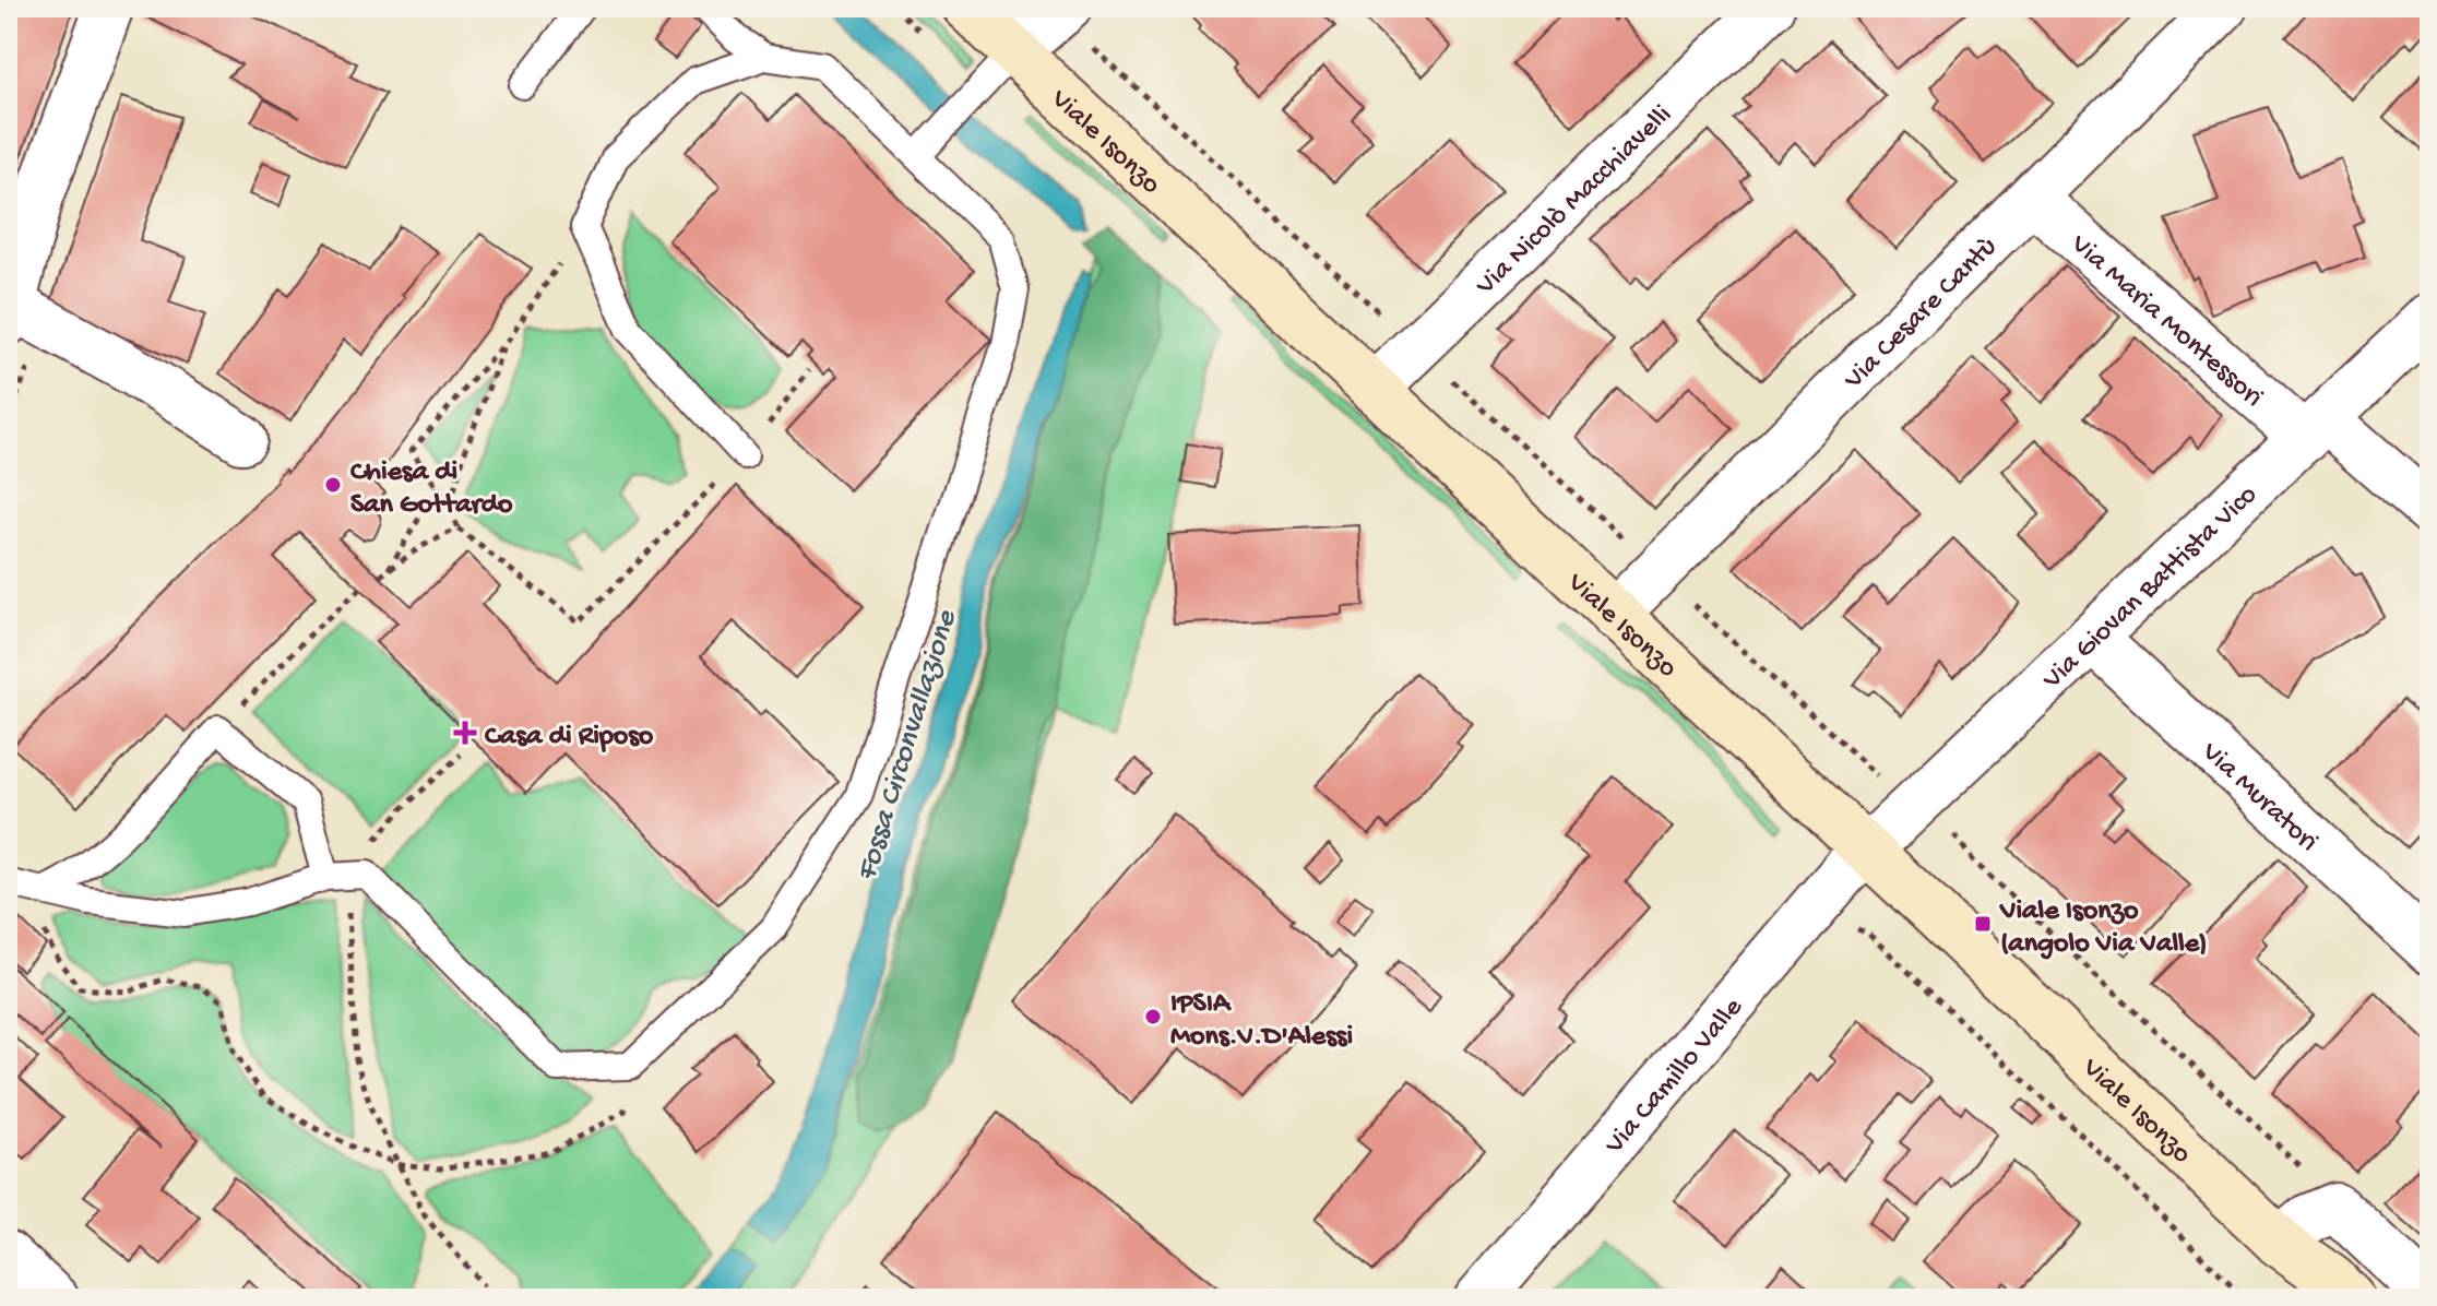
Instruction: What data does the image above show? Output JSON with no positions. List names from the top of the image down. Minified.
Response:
{"streets":{"main road":["Viale Isonzo"],"street":["Via Nicolò Macchiavelli","Via Cesare Cantù","Via Maria Montessori","Via Giovan Battista Vico","Via Muratori","Via Camillo Valle"]},"crossings":[["Viale Isonzo","Via Nicolò Macchiavelli"],["Viale Isonzo","Via Cesare Cantù"],["Viale Isonzo","Via Giovan Battista Vico"],["Viale Isonzo","Via Camillo Valle"],["Via Cesare Cantù","Via Maria Montessori"],["Via Maria Montessori","Via Giovan Battista Vico"],["Via Giovan Battista Vico","Via Muratori"],["Via Giovan Battista Vico","Via Camillo Valle"]],"water":["Fossa Circonvallazione"],"places":{"other":["Chiesa di San Gottardo","IPSIA Mons.V.D'Alessi"],"health":["Casa di Riposo"],"transit":["Viale Isonzo (angolo Via Valle)"]}}
